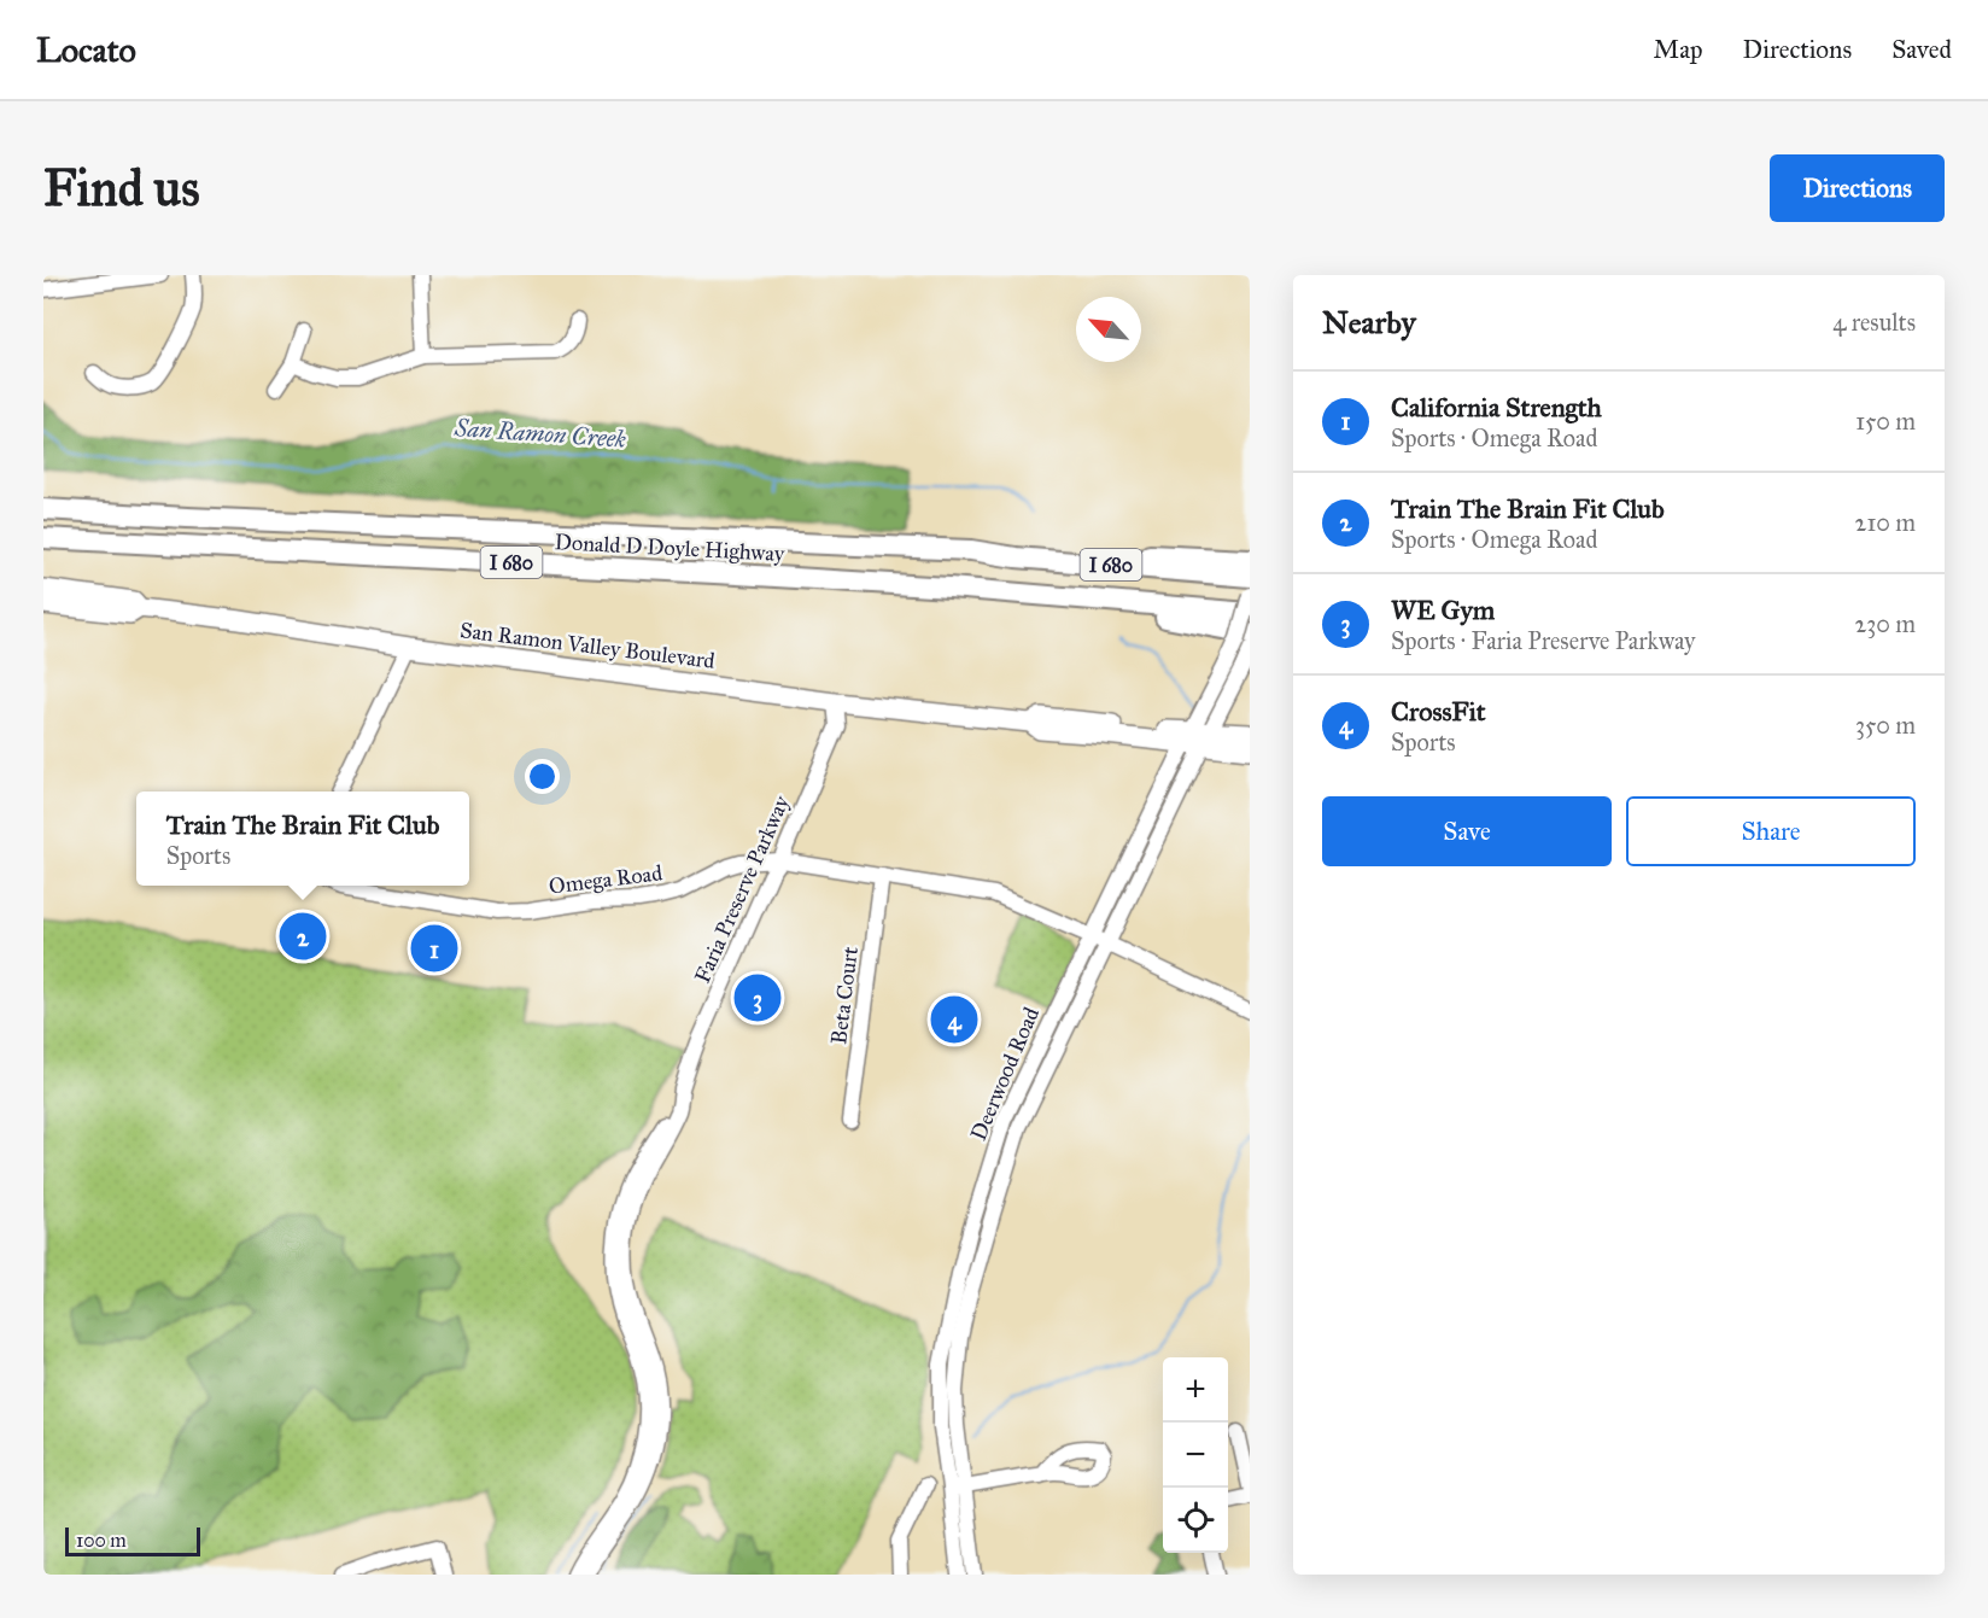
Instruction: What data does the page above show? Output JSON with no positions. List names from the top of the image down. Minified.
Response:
{"streets":{"highway":["Donald D Doyle Highway","I 680"],"main road":["San Ramon Valley Boulevard"],"street":["Omega Road","Faria Preserve Parkway","Beta Court","Deerwood Road"]},"crossings":[["San Ramon Valley Boulevard","Faria Preserve Parkway"],["San Ramon Valley Boulevard","Deerwood Road"],["Omega Road","Faria Preserve Parkway"],["Omega Road","Beta Court"],["Omega Road","Deerwood Road"]],"water":["San Ramon Creek"],"scale_bar":"100 m","north":"top left","page":{"header":"Locato","nav":["Map","Directions","Saved"],"buttons":["Directions",["Save","Share"]],"title":"Find us","heading":["Nearby","4 results"],"list":[{"mark":"1","name":"California Strength","note":"Sports · Omega Road","value":"150 m"},{"mark":"2","name":"Train The Brain Fit Club","note":"Sports · Omega Road","value":"210 m"},{"mark":"3","name":"WE Gym","note":"Sports · Faria Preserve Parkway","value":"230 m"},{"mark":"4","name":"CrossFit","note":"Sports","value":"350 m"}],"popup":["Train The Brain Fit Club","Sports"],"pins":["2","1","3","4"],"map_buttons":["+","−"],"scale":"100 m"}}
